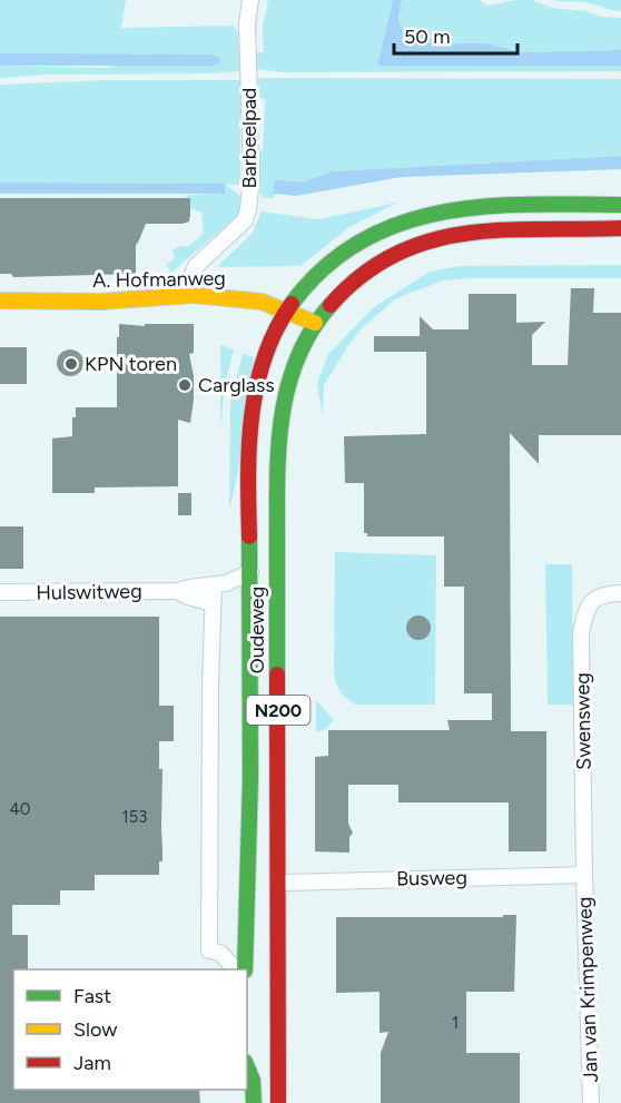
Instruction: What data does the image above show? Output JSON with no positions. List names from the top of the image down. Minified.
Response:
{"streets":{"main road":["A. Hofmanweg","Oudeweg","N200"],"street":["Barbeelpad","Hulswitweg","Swensweg","Busweg","Jan van Krimpenweg"]},"crossings":[["Barbeelpad","A. Hofmanweg"],["A. Hofmanweg","Oudeweg"],["A. Hofmanweg","N200"],["Hulswitweg","Oudeweg"],["Oudeweg","N200"],["Oudeweg","Busweg"],["Swensweg","Busweg"],["Swensweg","Jan van Krimpenweg"],["Busweg","Jan van Krimpenweg"]],"places":["KPN toren","Carglass"],"house_numbers":["40","153","1"],"legend":["Fast","Slow","Jam"],"scale_bar":"50 m"}
